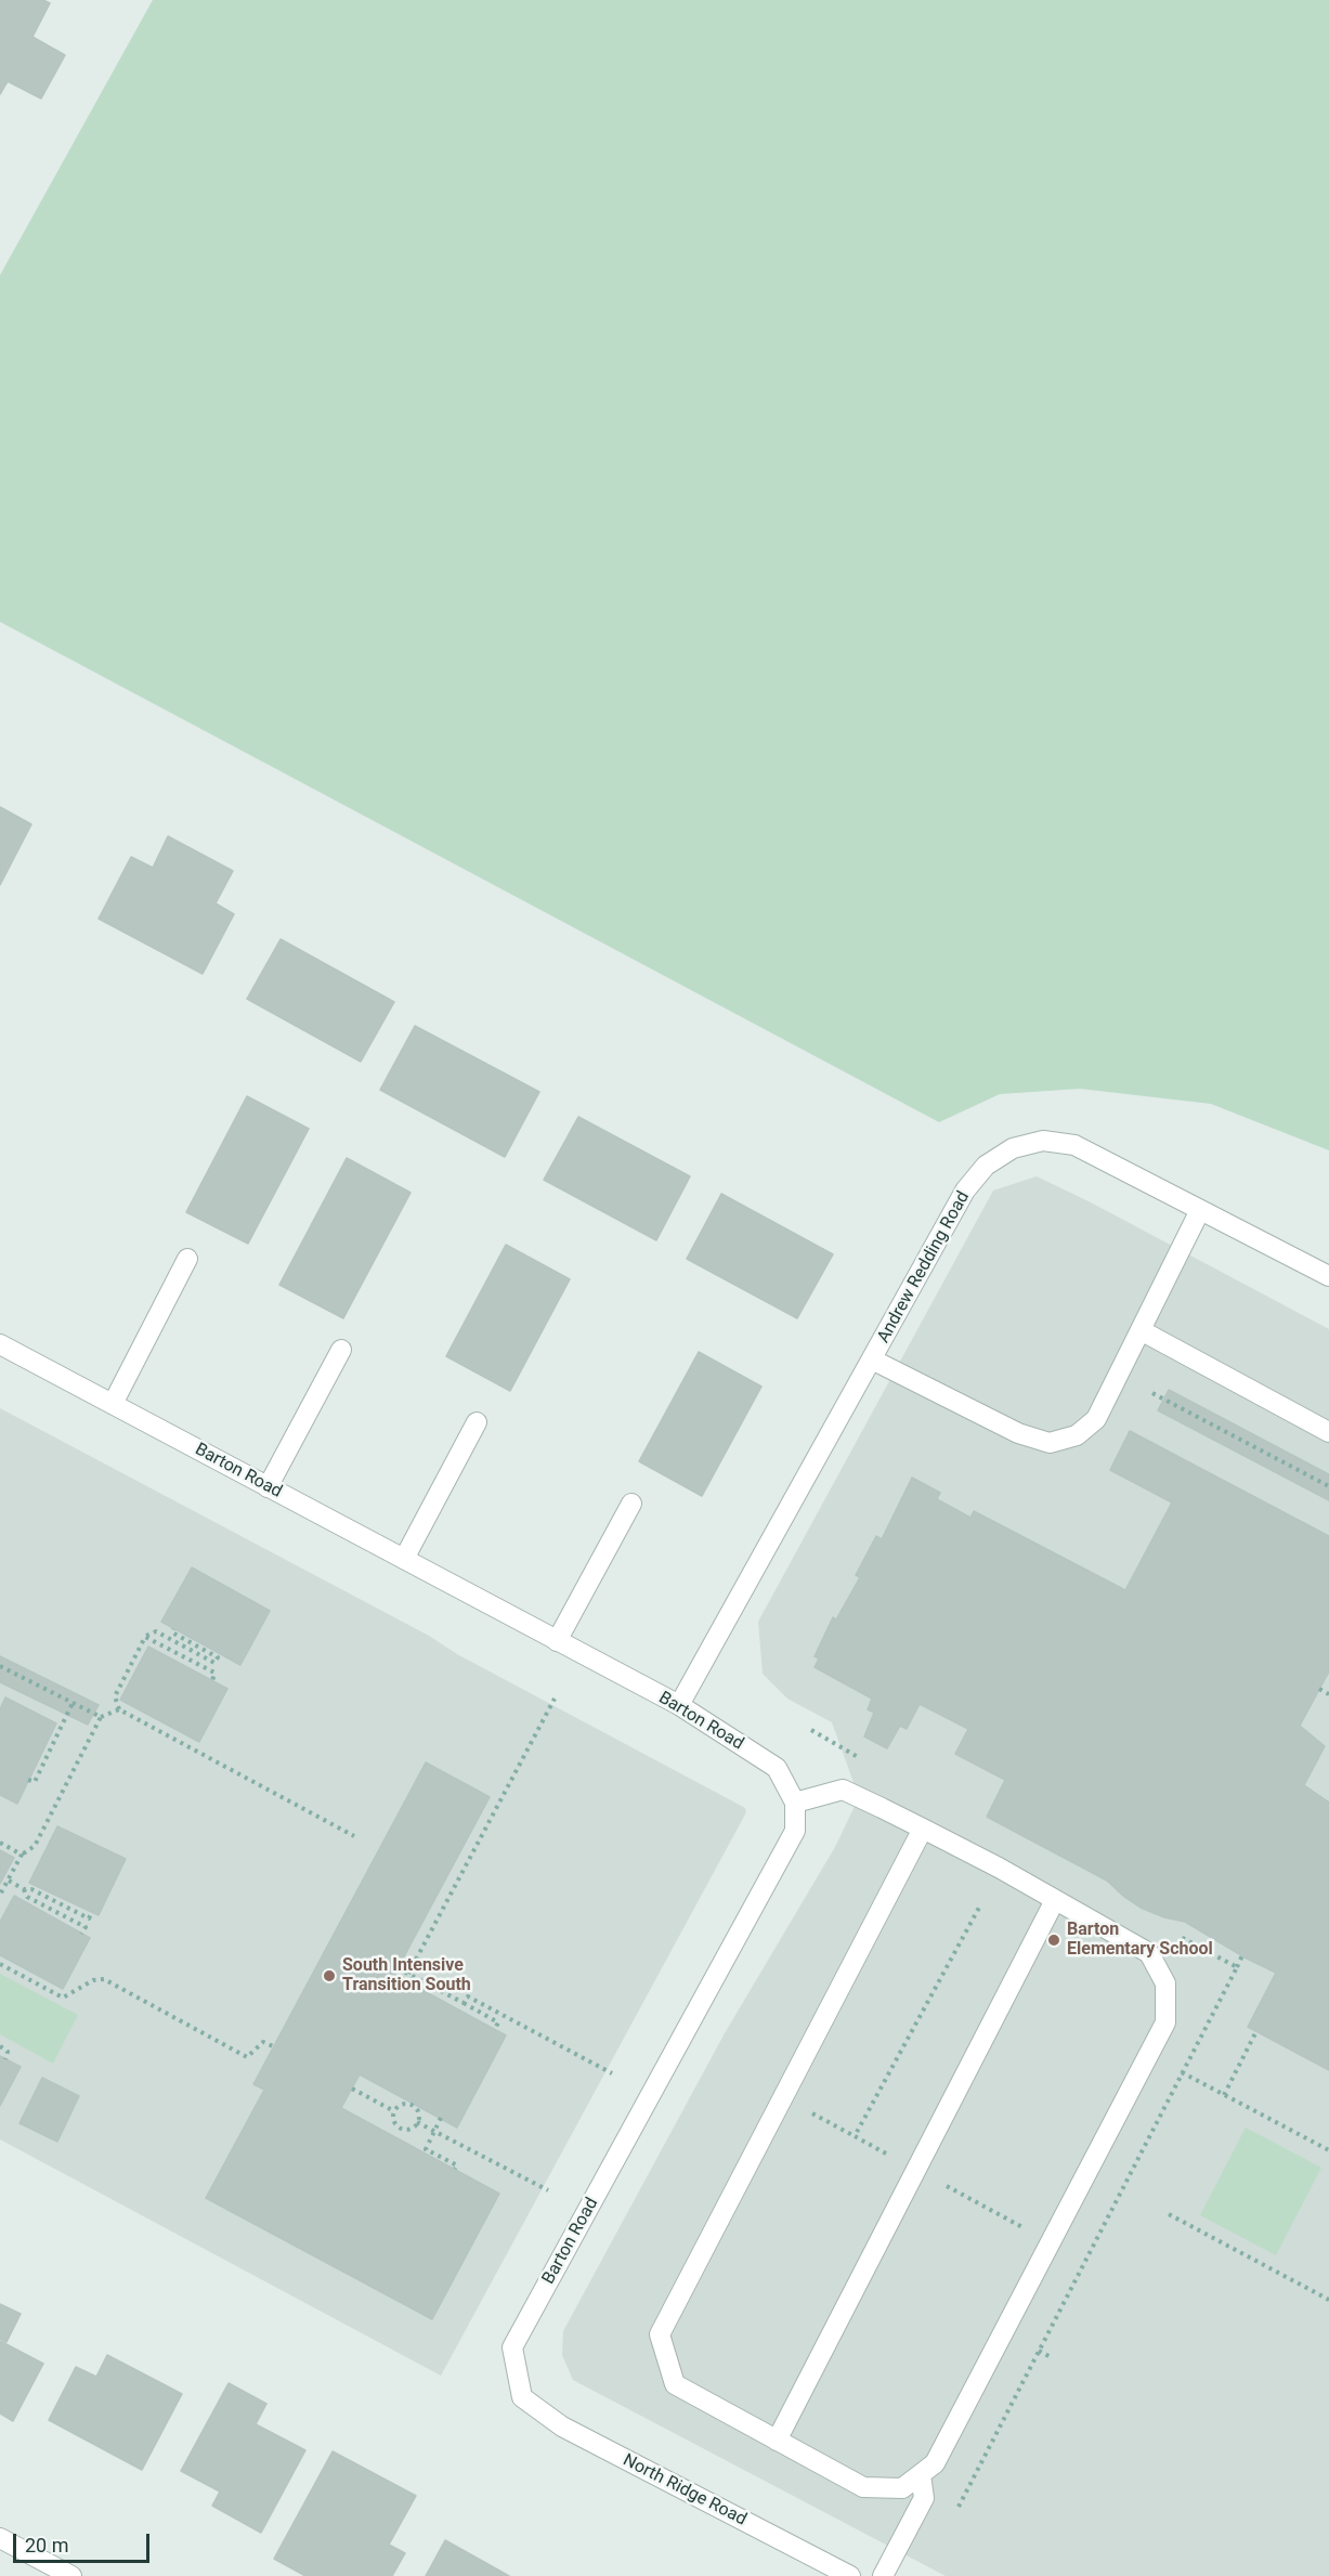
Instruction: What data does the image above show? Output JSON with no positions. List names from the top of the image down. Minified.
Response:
{"streets":{"street":["Andrew Redding Road","Barton Road","North Ridge Road"]},"crossings":[["Andrew Redding Road","Barton Road"],["Barton Road","North Ridge Road"]],"places":["Barton Elementary School","South Intensive Transition South"],"scale_bar":"20 m"}
